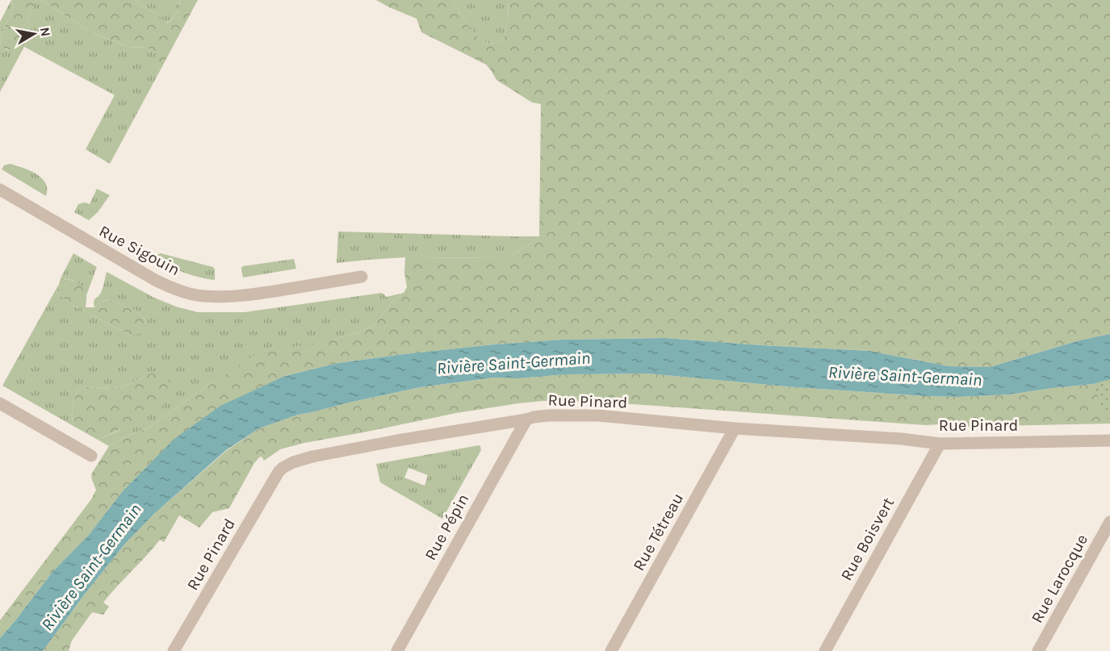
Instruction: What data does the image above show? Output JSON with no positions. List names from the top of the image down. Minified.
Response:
{"streets":{"street":["Rue Sigouin","Rue Pinard","Rue Pépin","Rue Tétreau","Rue Boisvert","Rue Larocque"]},"crossings":[["Rue Pinard","Rue Pépin"],["Rue Pinard","Rue Tétreau"],["Rue Pinard","Rue Boisvert"]],"water":["Rivière Saint-Germain"],"north":"right"}
